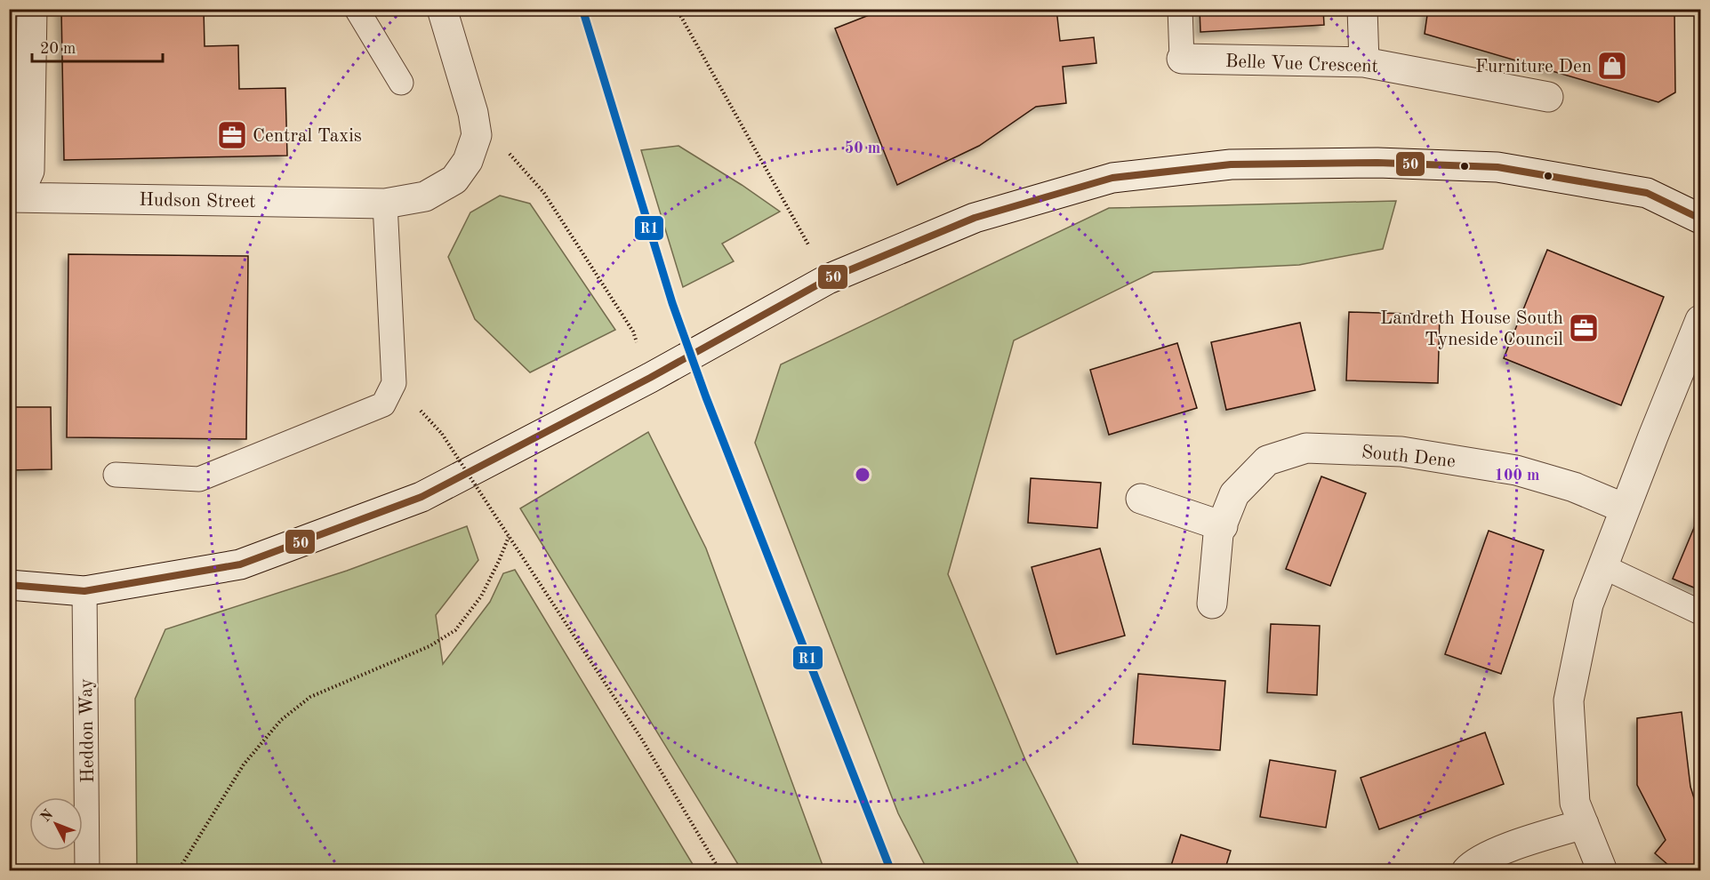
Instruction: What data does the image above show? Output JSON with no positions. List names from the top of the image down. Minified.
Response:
{"streets":{"street":["Belle Vue Crescent","Hudson Street","South Dene"],"lane":["Heddon Way"]},"places":{"shop":["Furniture Den"],"office":["Central Taxis","Landreth House South Tyneside Council"]},"lines":["transit line R1","transit line 50"],"scale_bar":"20 m","north":"top left","rings":["50 m","100 m"]}
